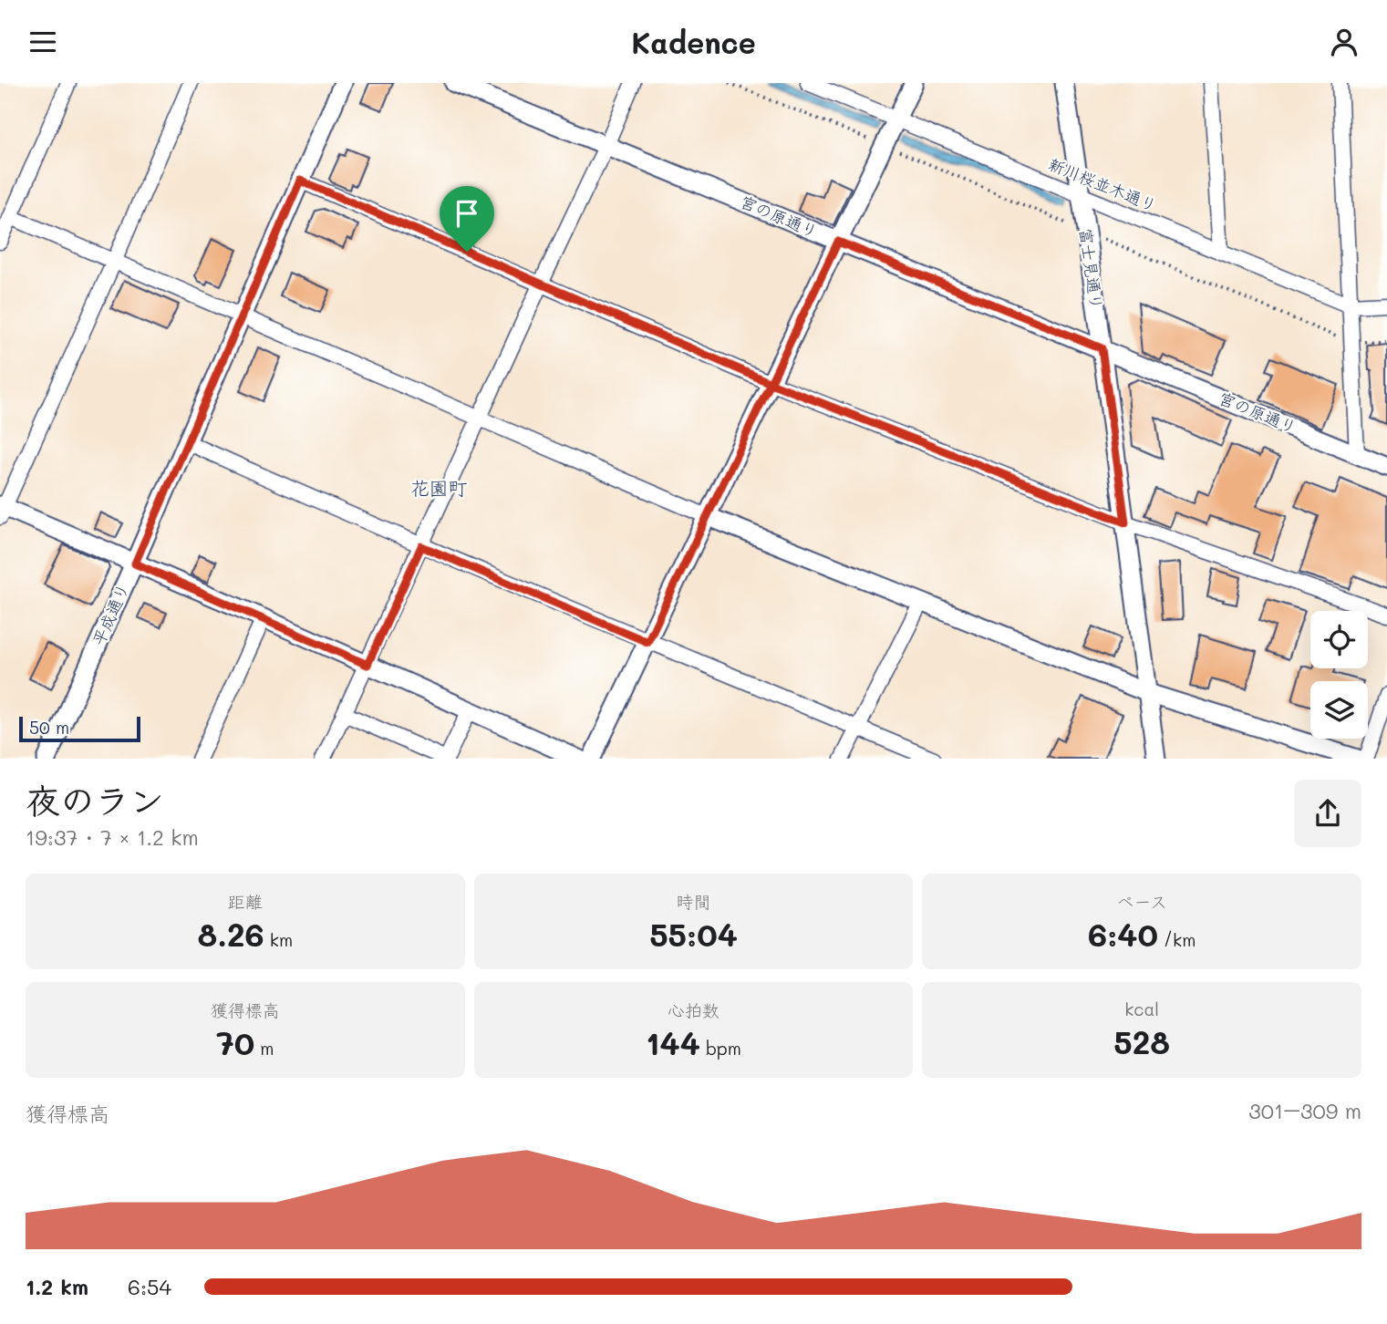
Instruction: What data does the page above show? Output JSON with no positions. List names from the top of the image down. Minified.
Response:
{"streets":{"street":["新川桜並木通り","宮の原通り","富士見通り","平成通り"]},"crossings":[["新川桜並木通り","富士見通り"],["宮の原通り","富士見通り"]],"districts":["花園町"],"scale_bar":"50 m","page":{"header":"Kadence","scale":"50 m","heading":["夜のラン","19:37 · 7 × 1.2 km"],"stats":[["距離","8.26 km"],["時間","55:04"],["ペース","6:40 /km"],["獲得標高","70 m"],["心拍数","144 bpm"],["kcal","528"]],"chart":["獲得標高","301–309 m"],"list":[{"name":"1.2 km","note":"6:54"}]}}
